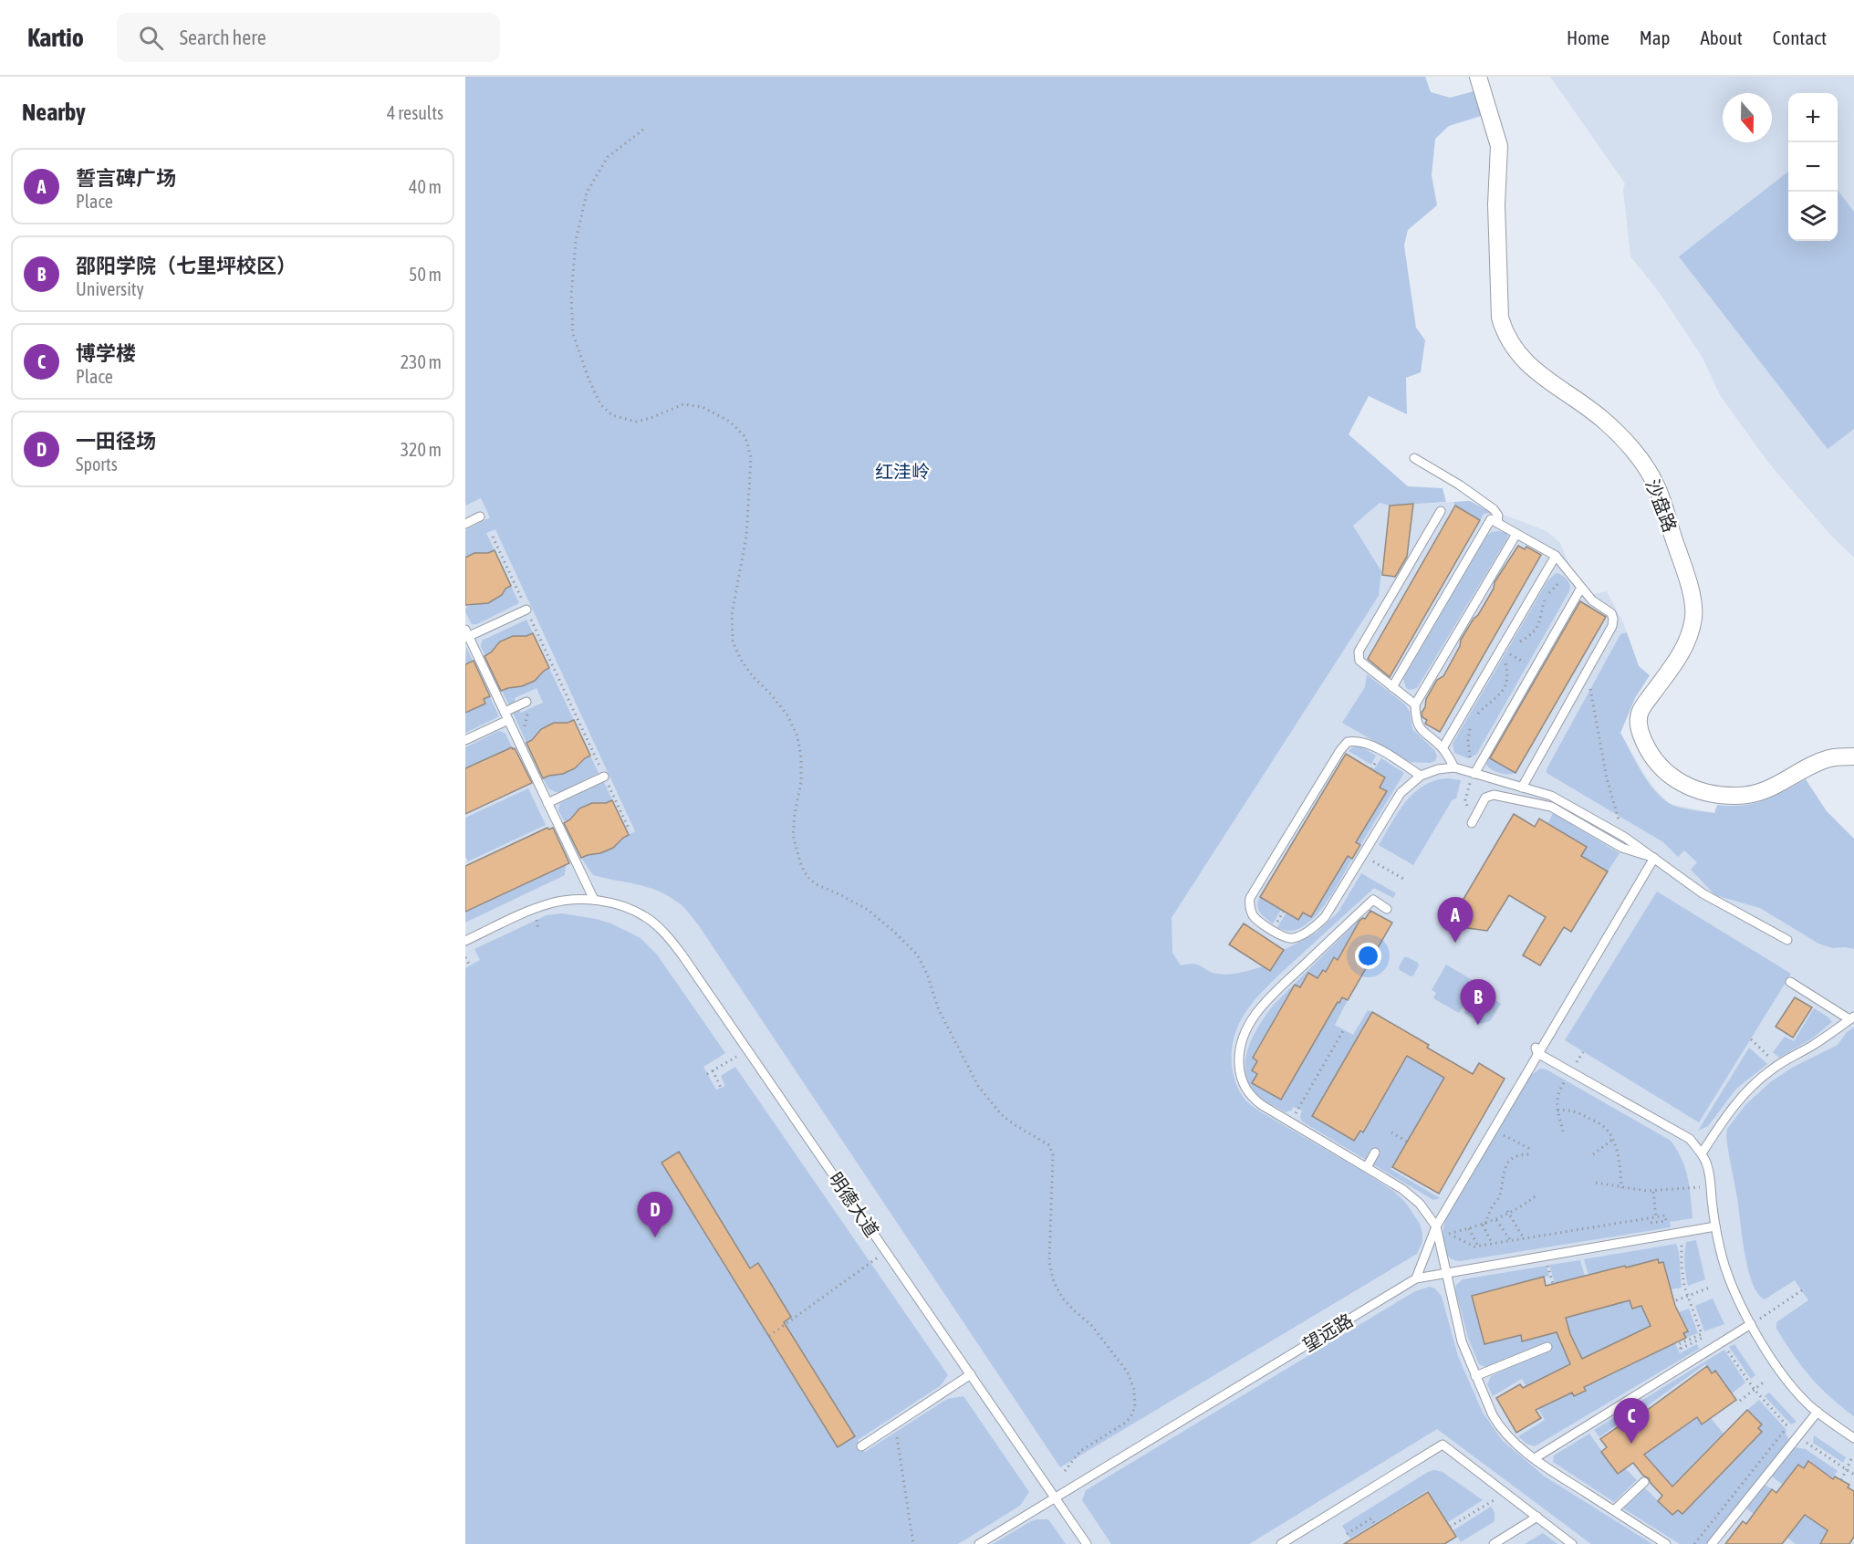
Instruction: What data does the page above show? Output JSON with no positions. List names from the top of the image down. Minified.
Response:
{"streets":{"street":["沙盘路"],"lane":["明德大道","望远路"]},"crossings":[["明德大道","望远路"]],"parks":["红洼岭"],"north":"bottom","page":{"header":"Kartio","search":"Search here","nav":["Home","Map","About","Contact"],"heading":["Nearby","4 results"],"map_buttons":["+","−"],"list":[{"mark":"A","name":"誓言碑广场","note":"Place","value":"40 m"},{"mark":"B","name":"邵阳学院（七里坪校区）","note":"University","value":"50 m"},{"mark":"C","name":"博学楼","note":"Place","value":"230 m"},{"mark":"D","name":"一田径场","note":"Sports","value":"320 m"}],"pins":["A","B","D","C"]}}
